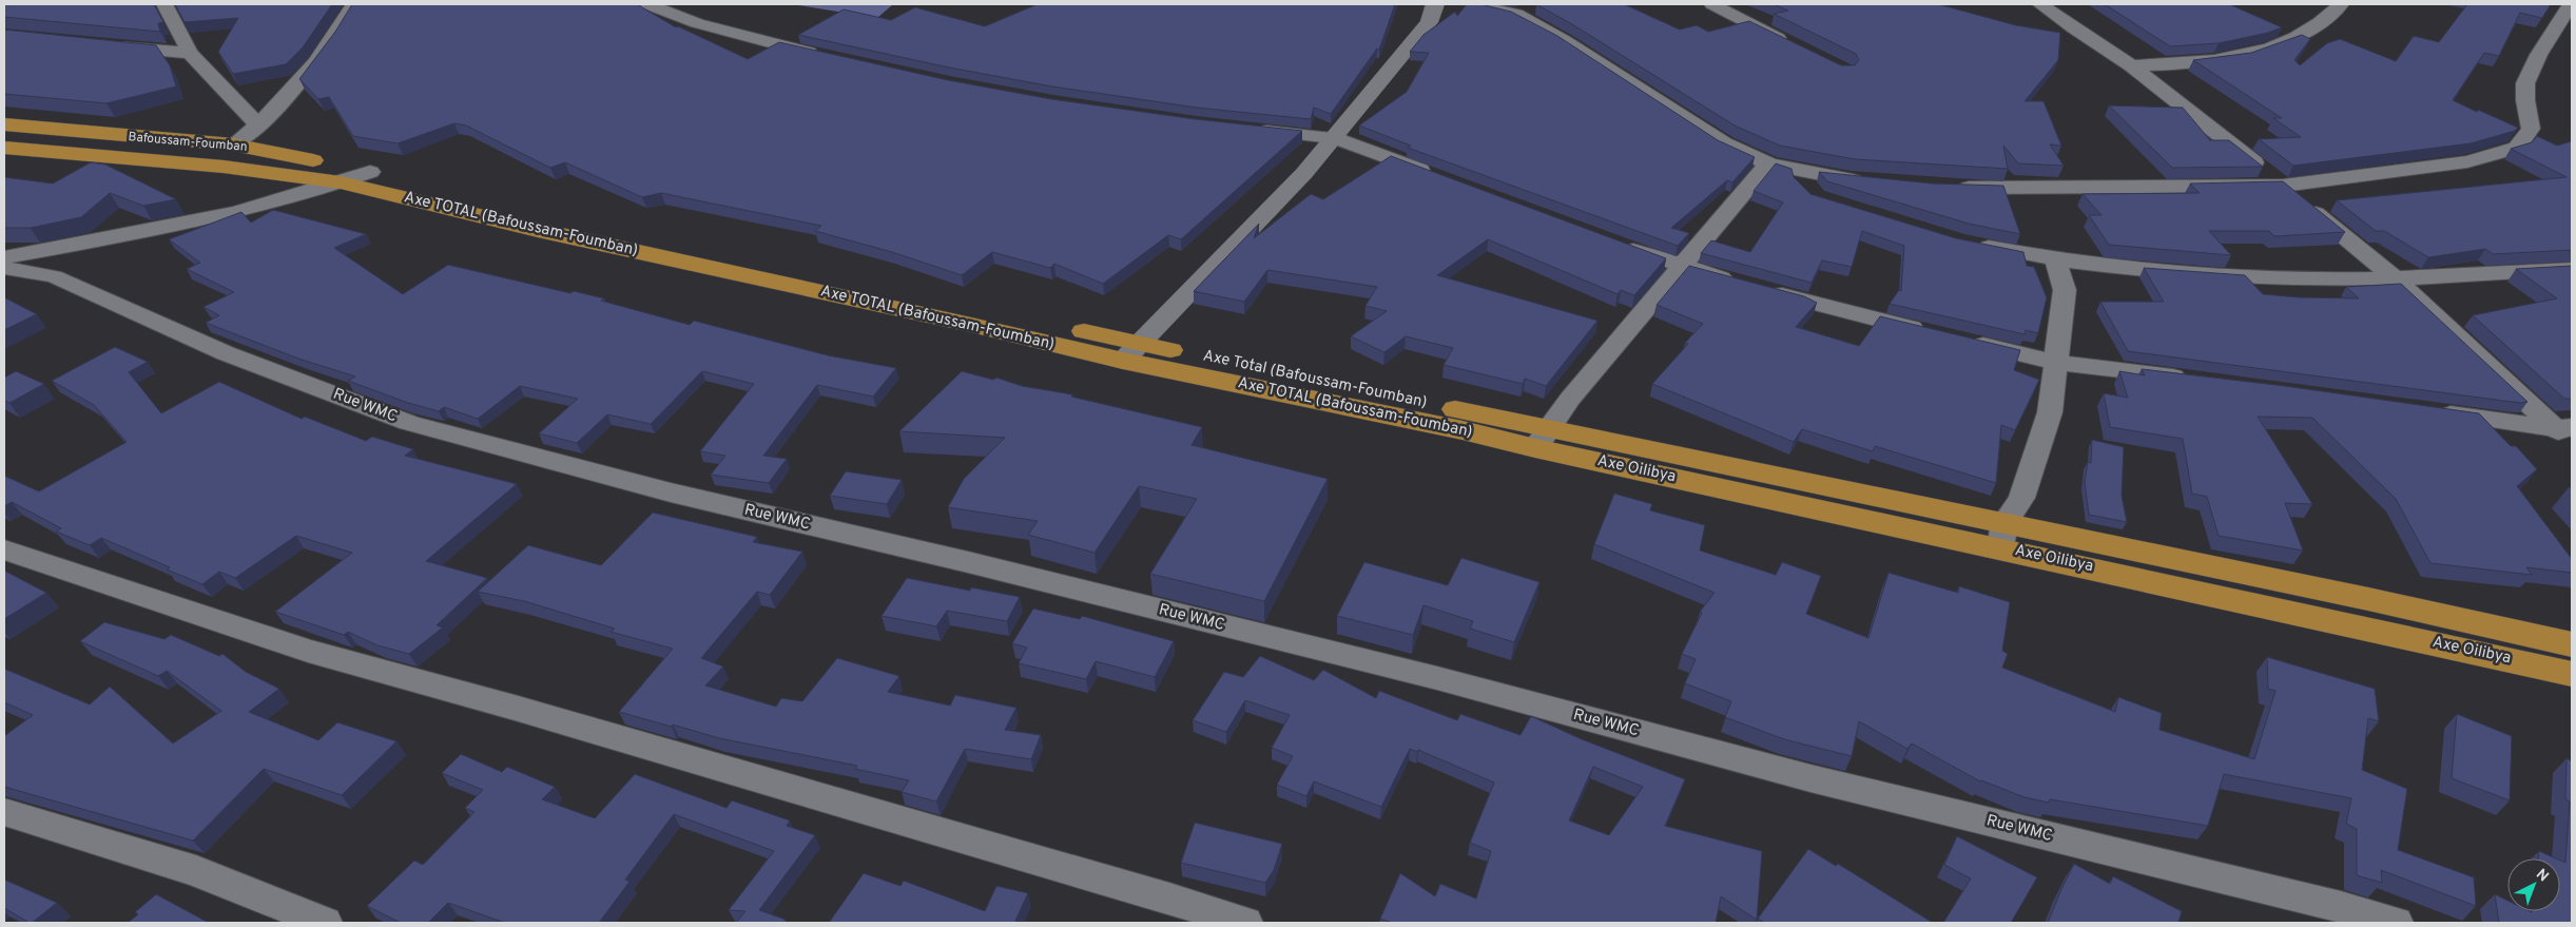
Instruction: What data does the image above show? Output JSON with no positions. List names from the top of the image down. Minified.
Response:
{"streets":{"highway":["Bafoussam-Foumban","Axe TOTAL (Bafoussam-Foumban)","Axe Total (Bafoussam-Foumban)","Axe Oilibya"],"street":["Rue WMC"]},"crossings":[["Bafoussam-Foumban","Axe TOTAL (Bafoussam-Foumban)"],["Bafoussam-Foumban","Axe Total (Bafoussam-Foumban)"],["Axe TOTAL (Bafoussam-Foumban)","Axe Total (Bafoussam-Foumban)"],["Axe TOTAL (Bafoussam-Foumban)","Axe Oilibya"]],"north":"top right"}
